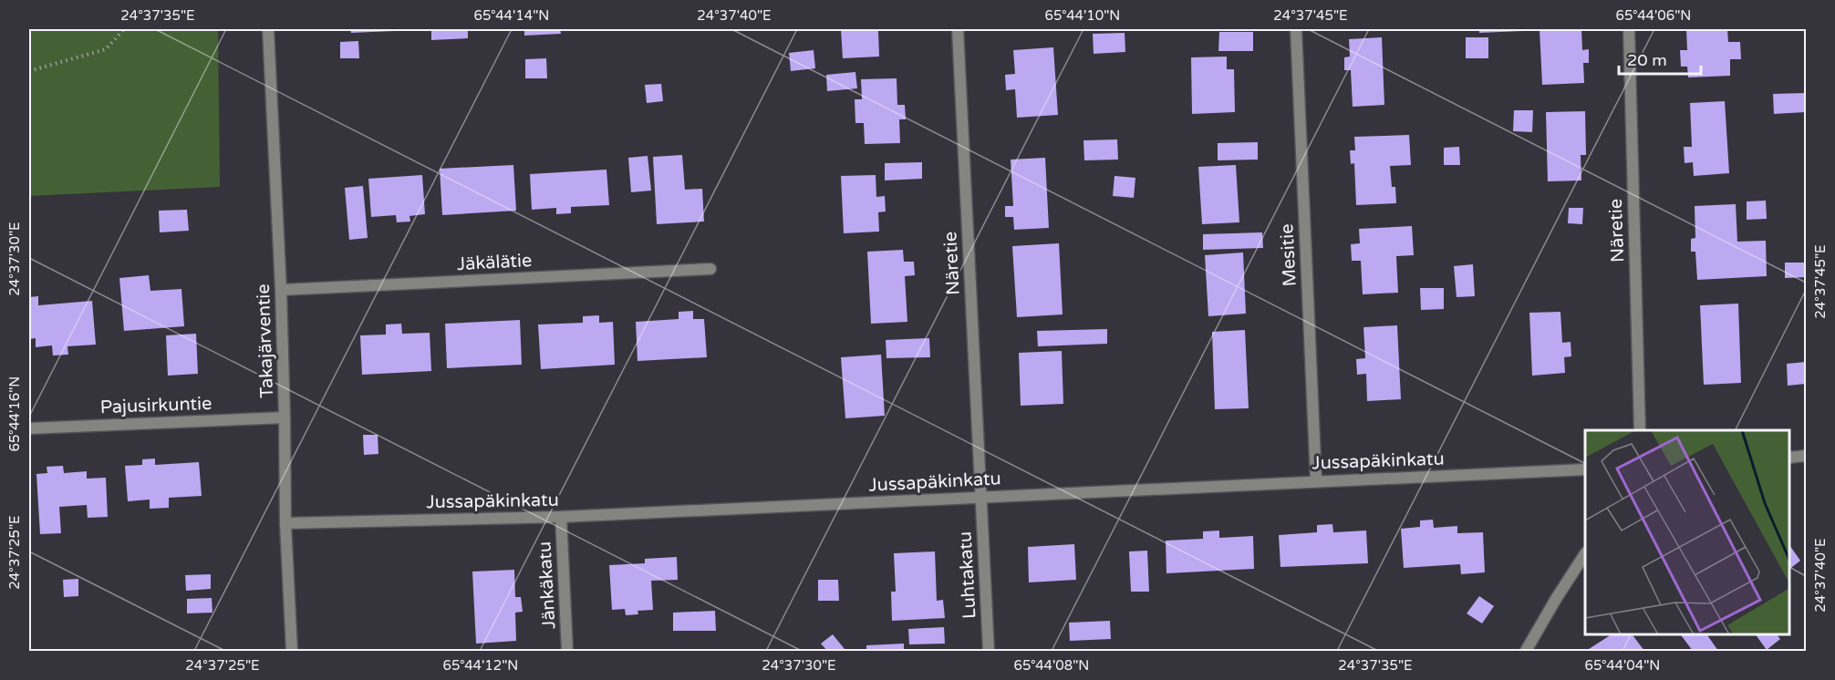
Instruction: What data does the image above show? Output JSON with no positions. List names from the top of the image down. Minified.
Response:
{"streets":{"street":["Näretie","Mesitie","Jäkälätie","Takajärventie","Pajusirkuntie","Jussapäkinkatu","Luhtakatu","Jänkäkatu"]},"crossings":[["Näretie","Jussapäkinkatu"],["Näretie","Luhtakatu"],["Mesitie","Jussapäkinkatu"],["Jäkälätie","Takajärventie"],["Takajärventie","Pajusirkuntie"],["Takajärventie","Jussapäkinkatu"],["Jussapäkinkatu","Luhtakatu"],["Jussapäkinkatu","Jänkäkatu"]],"scale_bar":"20 m","coordinates":["24°37'35\"E","65°44'14\"N","24°37'40\"E","65°44'10\"N","24°37'45\"E","65°44'06\"N","24°37'30\"E","65°44'16\"N","24°37'25\"E","65°44'12\"N","65°44'08\"N","65°44'04\"N"]}
